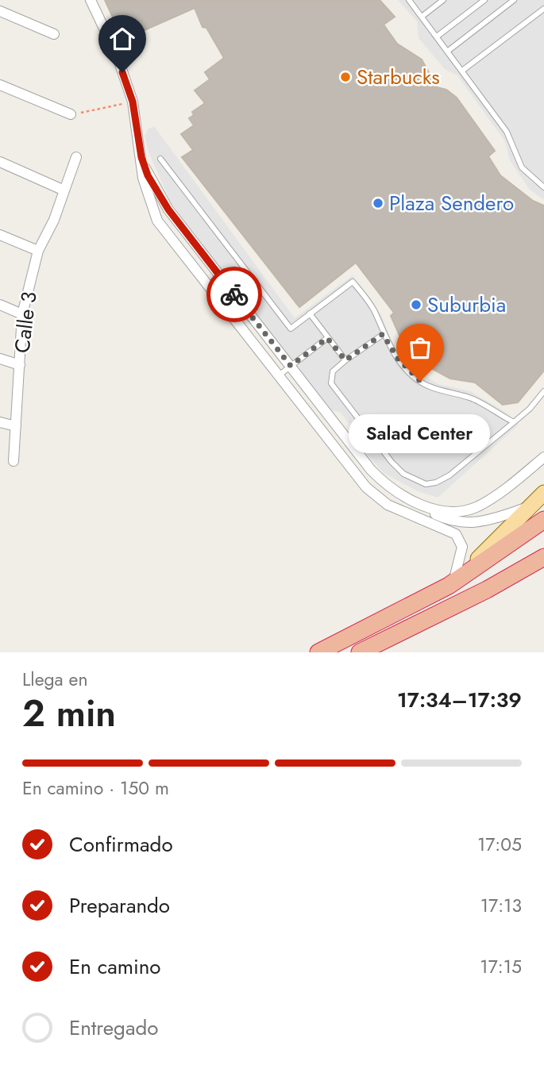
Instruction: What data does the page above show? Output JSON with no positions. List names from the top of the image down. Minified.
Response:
{"streets":{"street":["Calle 3"]},"places":["Starbucks","Plaza Sendero","Suburbia","Salad Center"],"page":{"bubble":"Salad Center","heading":["2 min","Llega en","17:34–17:39"],"bar":"En camino · 150 m","list":[["Confirmado","17:05"],["Preparando","17:13"],["En camino","17:15"],"Entregado"]}}
